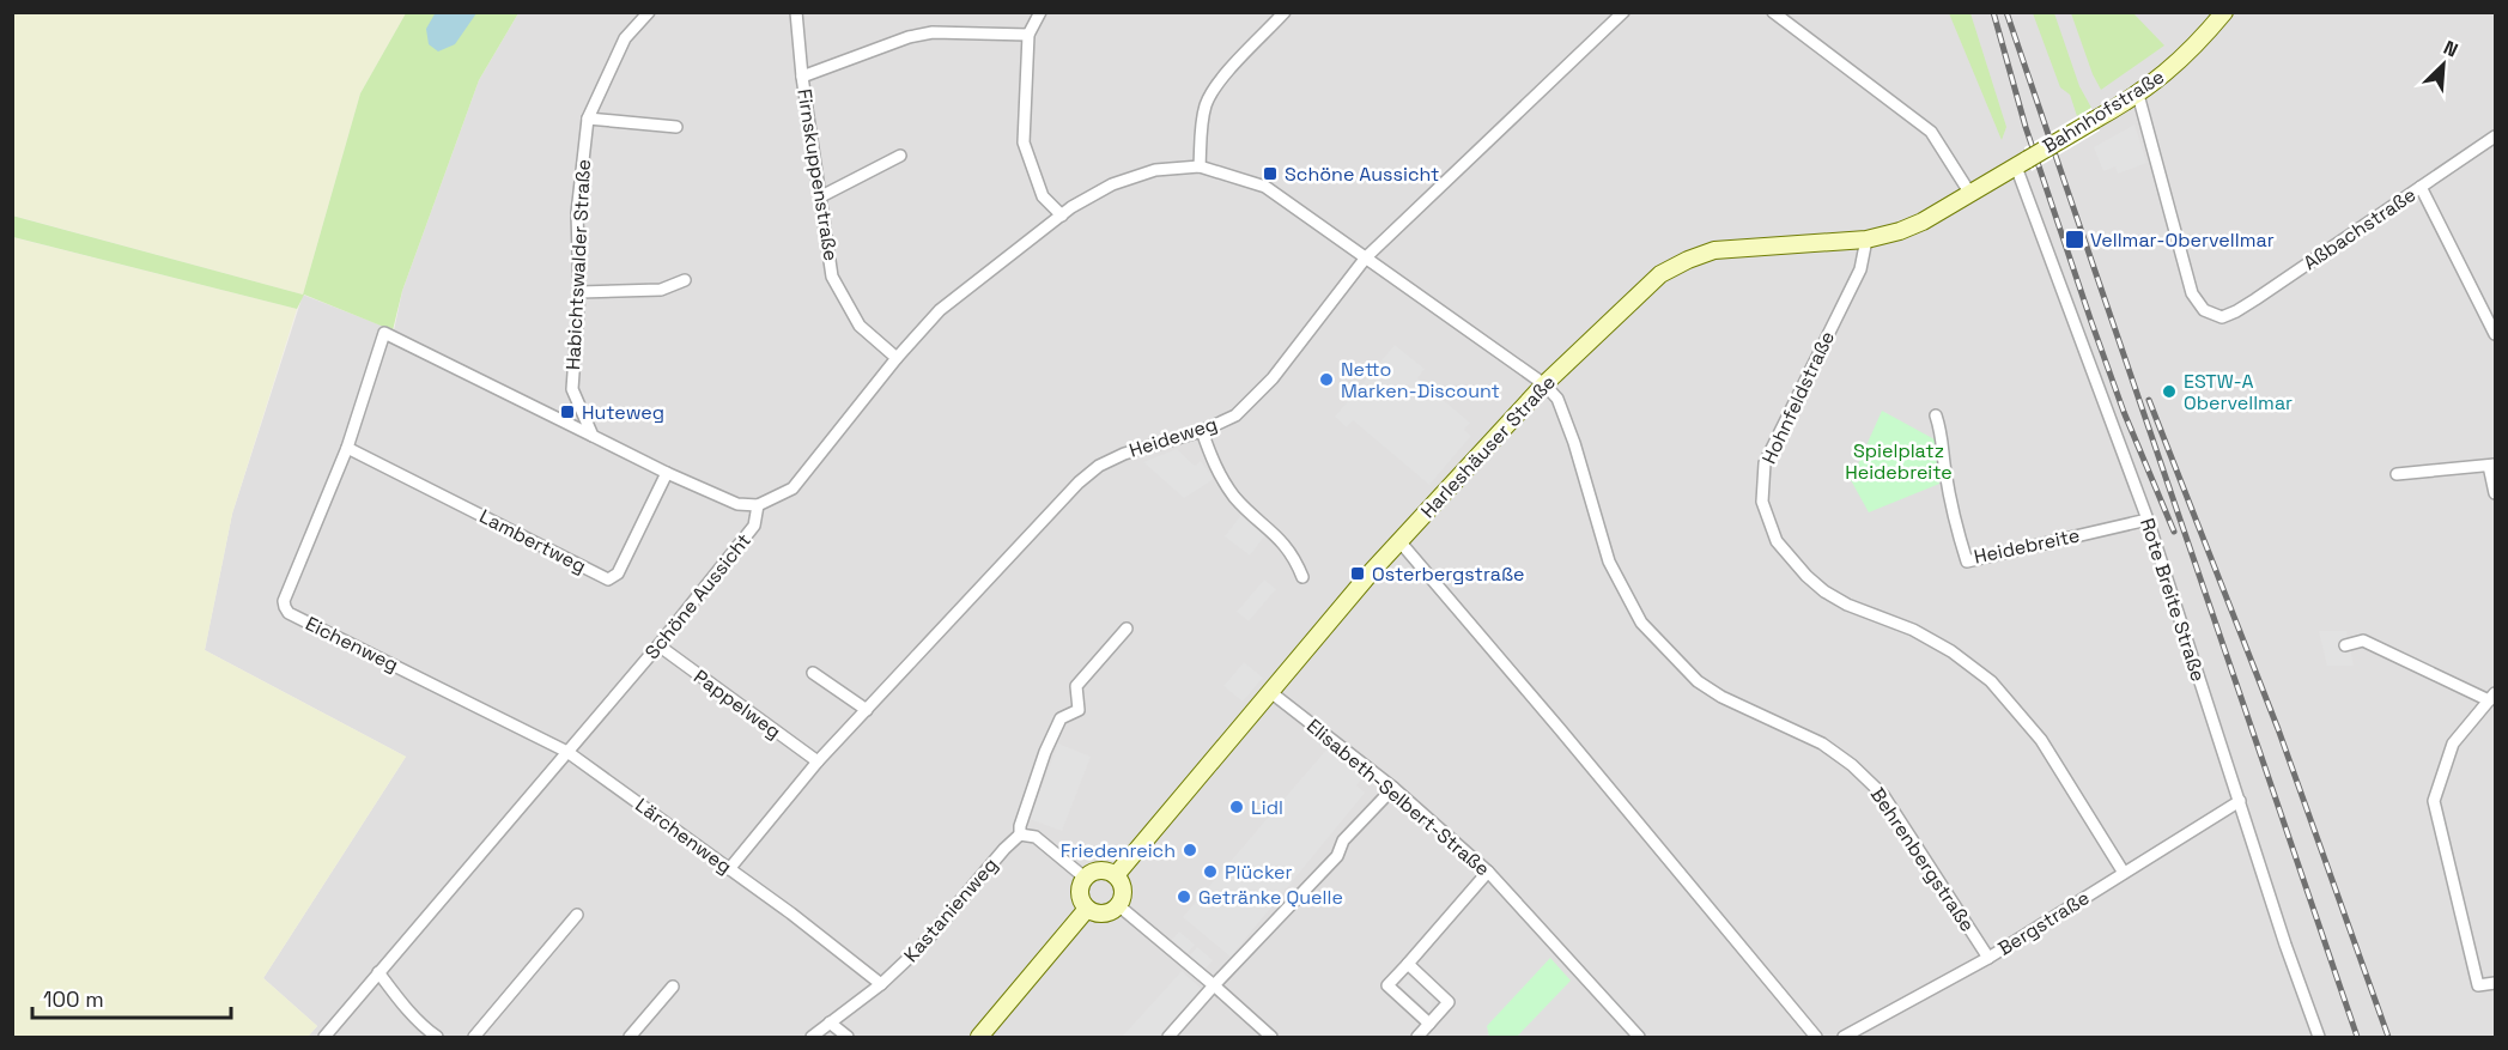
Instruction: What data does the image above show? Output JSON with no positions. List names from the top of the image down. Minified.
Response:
{"streets":{"main road":["Bahnhofstraße","Harleshäuser Straße"],"street":["Firnskuppenstraße","Aßbachstraße","Habichtswalder Straße","Hohnfeldstraße","Heideweg","Lambertweg","Heidebreite","Schöne Aussicht","Rote Breite Straße","Eichenweg","Pappelweg","Elisabeth-Selbert-Straße","Lärchenweg","Behrenbergstraße","Kastanienweg","Bergstraße"]},"crossings":[["Bahnhofstraße","Aßbachstraße"],["Bahnhofstraße","Harleshäuser Straße"],["Bahnhofstraße","Rote Breite Straße"],["Habichtswalder Straße","Eichenweg"],["Hohnfeldstraße","Harleshäuser Straße"],["Hohnfeldstraße","Bergstraße"],["Heideweg","Pappelweg"],["Heideweg","Lärchenweg"],["Harleshäuser Straße","Elisabeth-Selbert-Straße"],["Harleshäuser Straße","Behrenbergstraße"],["Lambertweg","Eichenweg"],["Heidebreite","Rote Breite Straße"],["Schöne Aussicht","Eichenweg"],["Schöne Aussicht","Pappelweg"],["Schöne Aussicht","Lärchenweg"],["Rote Breite Straße","Bergstraße"],["Eichenweg","Lärchenweg"],["Lärchenweg","Kastanienweg"],["Behrenbergstraße","Bergstraße"]],"parks":["Spielplatz Heidebreite"],"places":{"transit":["Schöne Aussicht","Vellmar-Obervellmar","Huteweg","Osterbergstraße"],"other":["Netto Marken-Discount","ESTW-A Obervellmar","Lidl","Friedenreich","Plücker","Getränke Quelle"]},"scale_bar":"100 m","north":"top right"}
